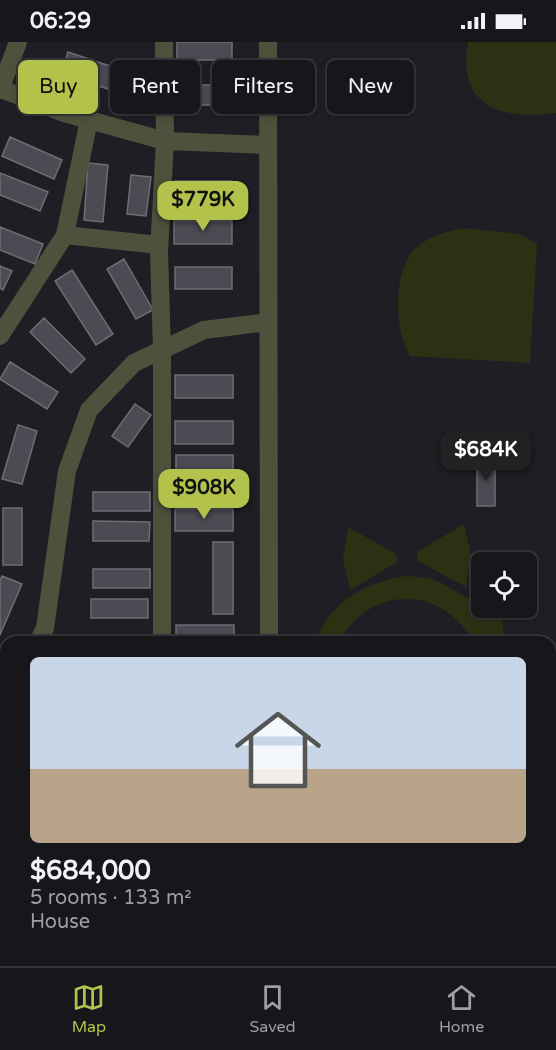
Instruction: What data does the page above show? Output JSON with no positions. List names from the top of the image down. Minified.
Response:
{"page":{"status":"06:29","chip":["Buy","Rent","Filters","New"],"price":["$779K","$684K","$908K"],"list":[{"name":"$684,000","note":"5 rooms · 133 m² · House"}],"tabs":["Map","Saved","Home"]}}
